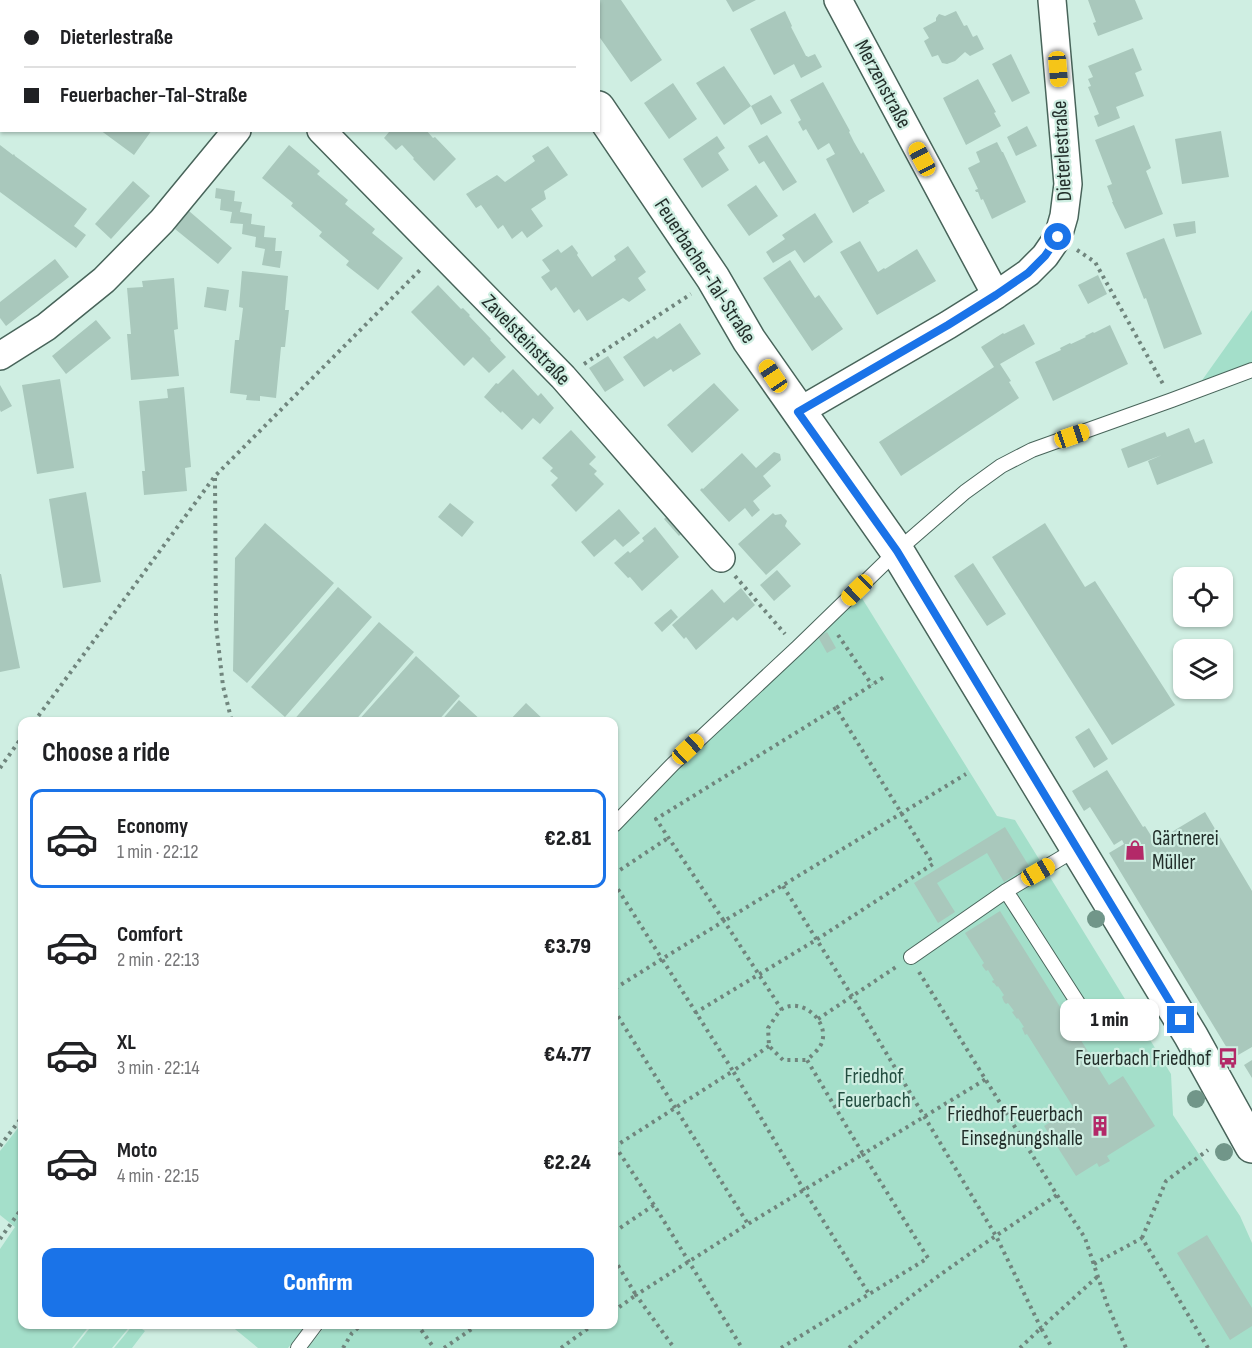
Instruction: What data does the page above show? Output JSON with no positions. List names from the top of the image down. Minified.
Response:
{"streets":{"main road":["Feuerbacher-Tal-Straße"],"street":["Merzenstraße","Dieterlestraße","Zavelsteinstraße"]},"crossings":[["Merzenstraße","Dieterlestraße"],["Dieterlestraße","Feuerbacher-Tal-Straße"]],"parks":["Friedhof Feuerbach"],"places":{"shop":["Gärtnerei Müller"],"bus stop":["Feuerbach Friedhof"],"building":["Friedhof Feuerbach Einsegnungshalle"]},"page":{"banner":["Dieterlestraße","Feuerbacher-Tal-Straße"],"heading":"Choose a ride","list":[{"name":"Economy","note":"1 min · 22:12","value":"€2.81"},{"name":"Comfort","note":"2 min · 22:13","value":"€3.79"},{"name":"XL","note":"3 min · 22:14","value":"€4.77"},{"name":"Moto","note":"4 min · 22:15","value":"€2.24"}],"bubble":"1 min","buttons":"Confirm"}}
